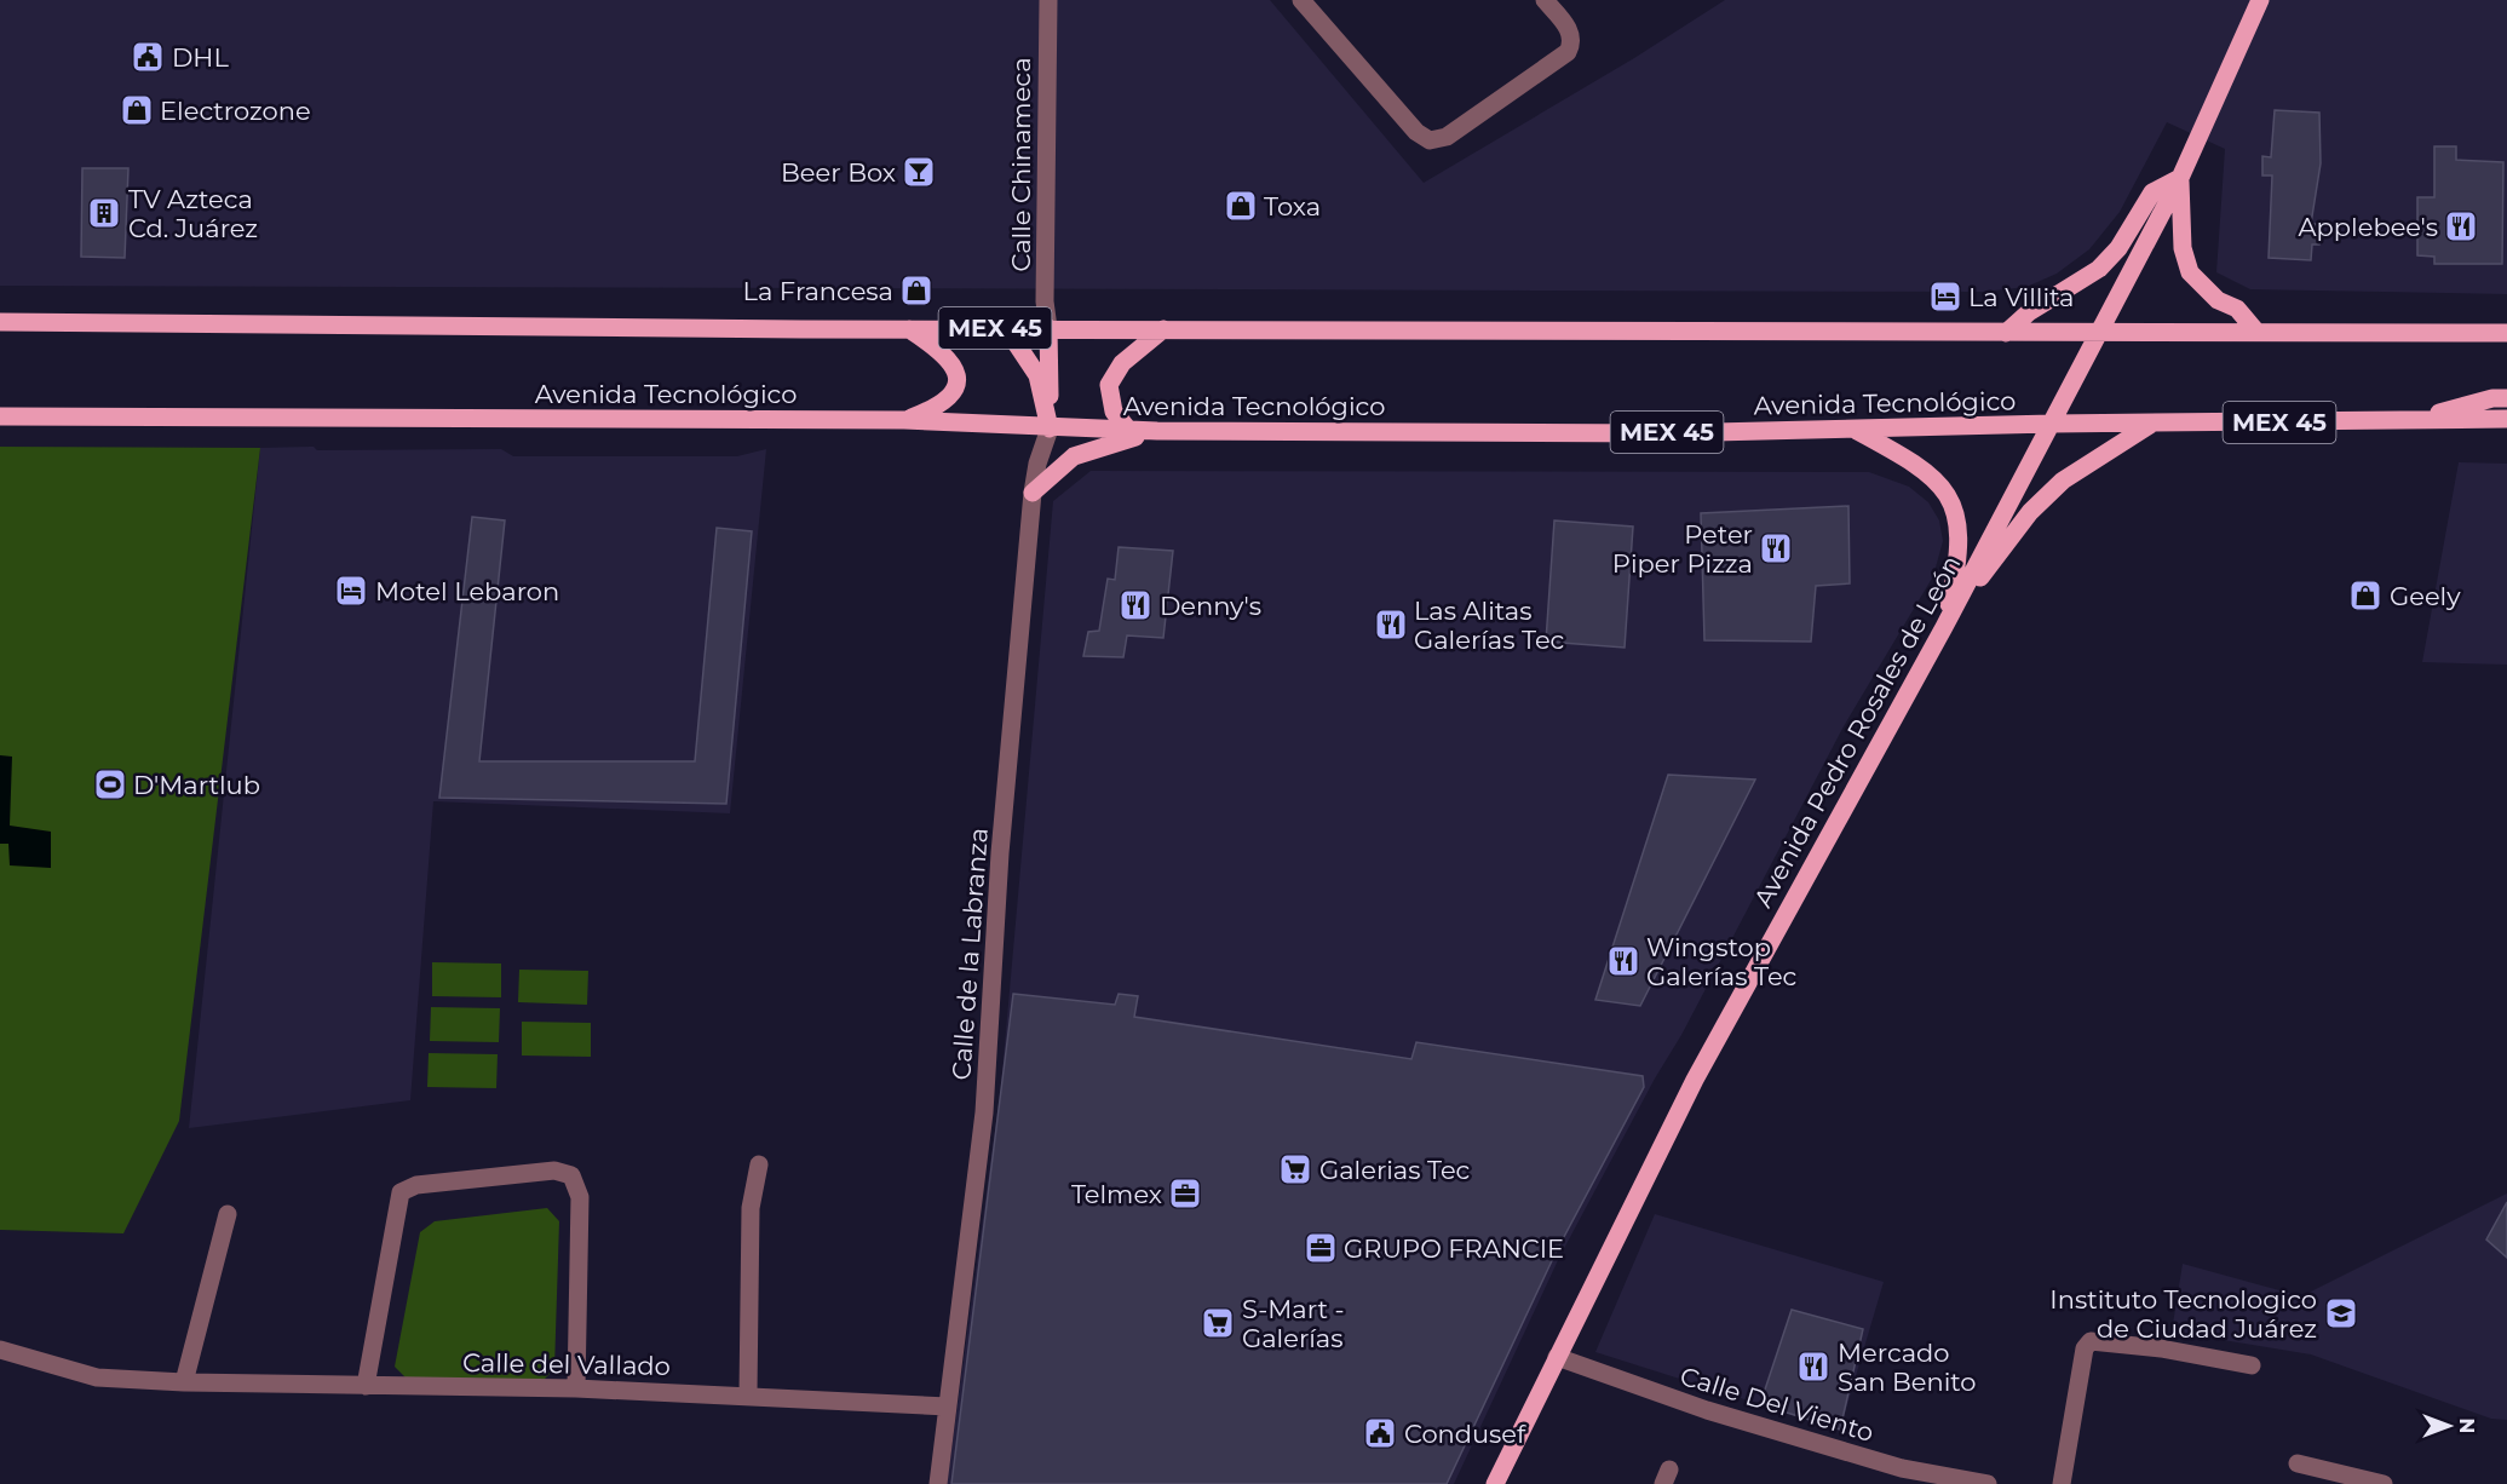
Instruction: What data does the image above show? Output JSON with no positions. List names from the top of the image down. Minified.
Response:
{"streets":{"main road":["MEX 45","Avenida Tecnológico","Avenida Pedro Rosales de León"],"street":["Calle Chinameca","Calle de la Labranza","Calle del Vallado","Calle Del Viento"]},"crossings":[["Calle Chinameca","MEX 45"],["MEX 45","Avenida Pedro Rosales de León"],["Avenida Tecnológico","Avenida Pedro Rosales de León"],["Avenida Tecnológico","Calle de la Labranza"],["Avenida Pedro Rosales de León","Calle Del Viento"],["Calle de la Labranza","Calle del Vallado"]],"places":{"public building":["DHL","Condusef"],"shop":["Electrozone","Toxa","La Francesa","Geely"],"bar":["Beer Box"],"building":["TV Azteca Cd. Juárez"],"restaurant":["Applebee's","Peter Piper Pizza","Denny's","Las Alitas Galerías Tec","Wingstop Galerías Tec","Mercado San Benito"],"hotel":["La Villita","Motel Lebaron"],"sports":["D'Martlub"],"supermarket":["Galerias Tec","S-Mart - Galerías"],"office":["Telmex","GRUPO FRANCIE"],"school or university":["Instituto Tecnologico de Ciudad Juárez"]},"north":"right"}
